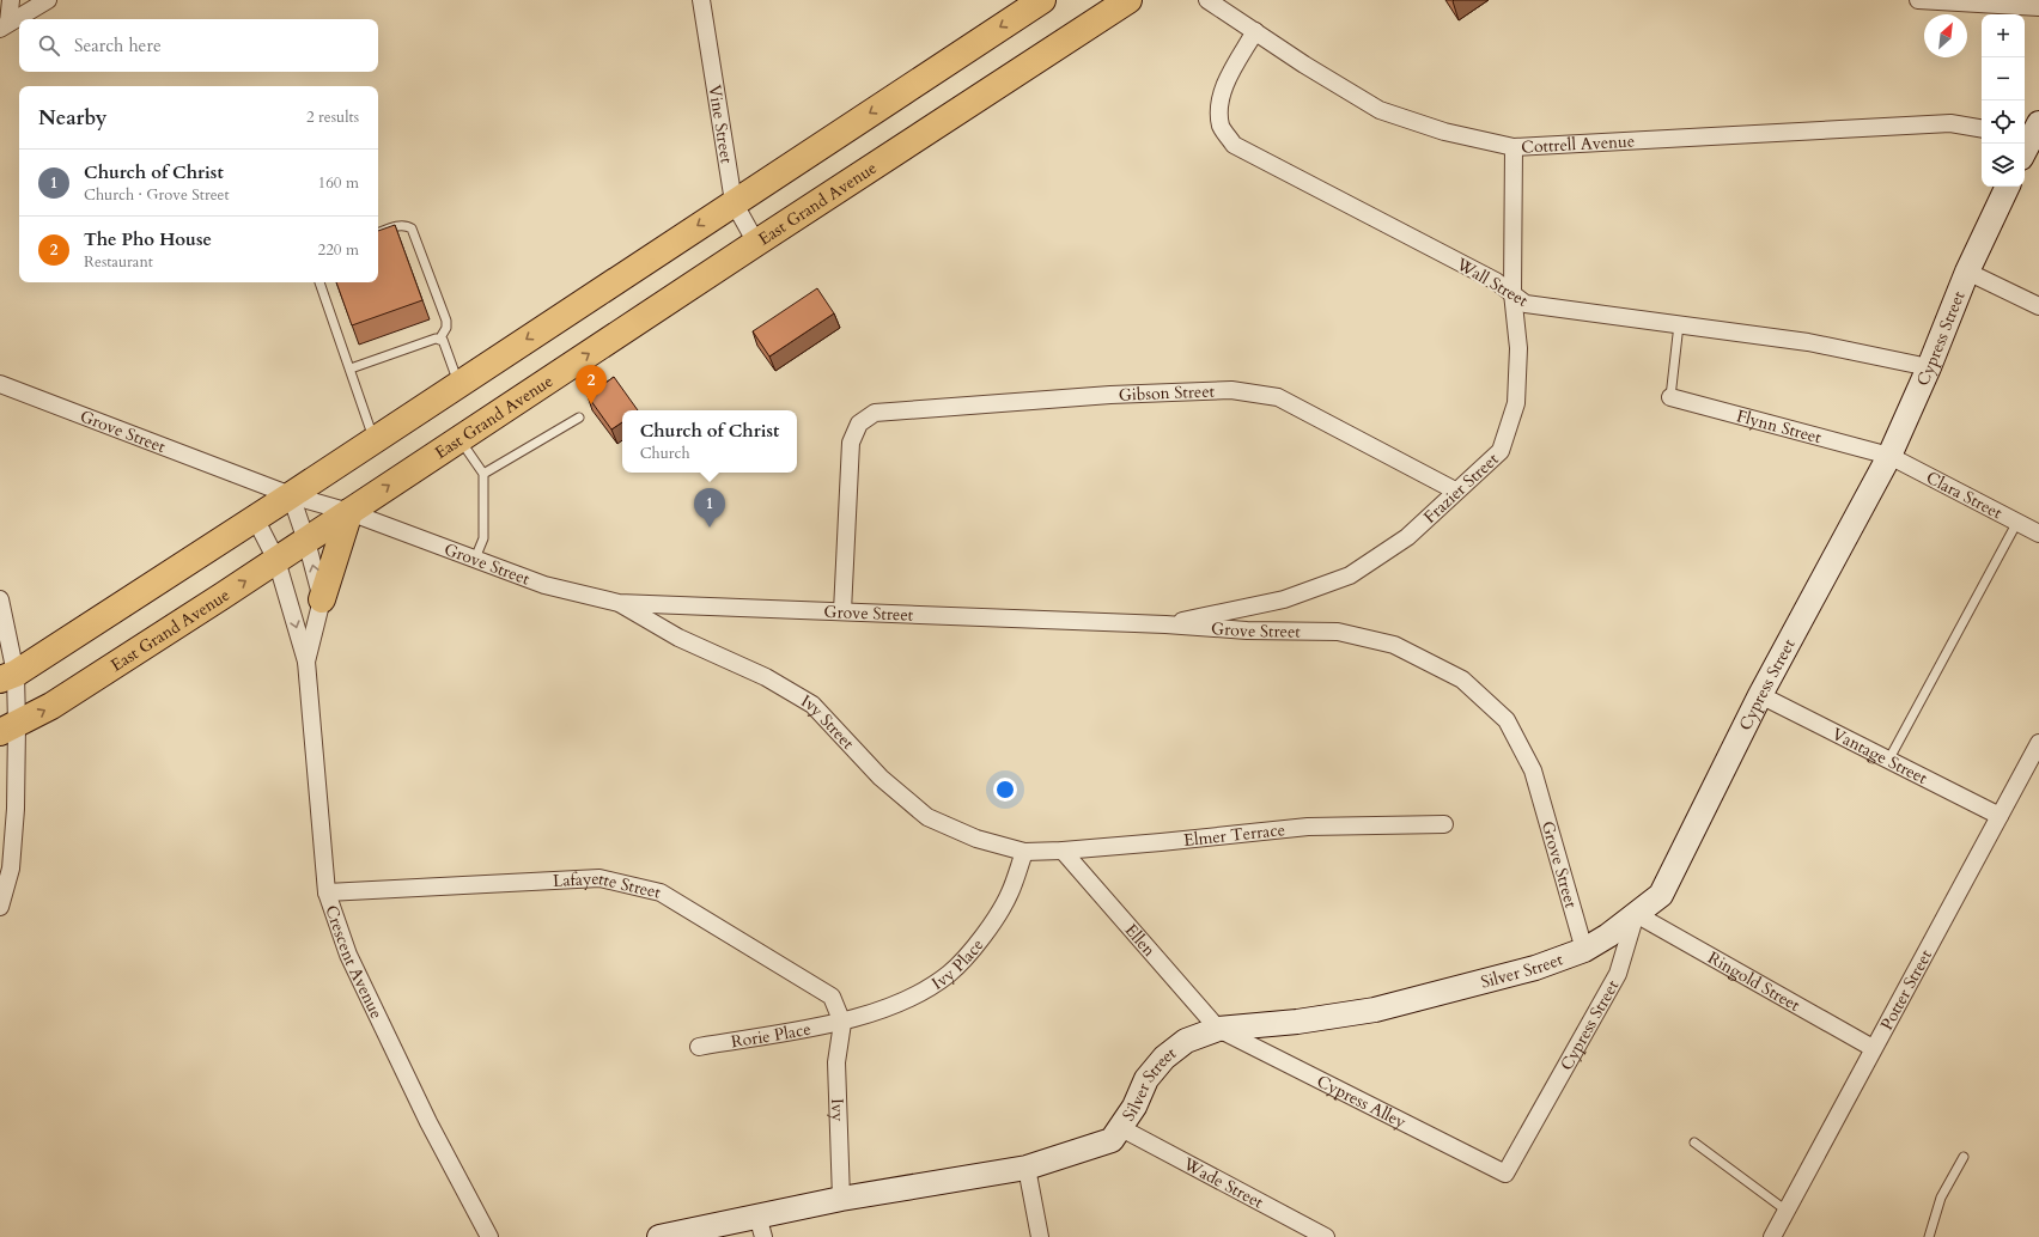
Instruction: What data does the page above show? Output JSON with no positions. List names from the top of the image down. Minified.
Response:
{"streets":{"main road":["East Grand Avenue"],"street":["Vine Street","Cottrell Avenue","Wall Street","Cypress Street","Gibson Street","Flynn Street","Grove Street","Frazier Street","Clara Street","Ivy Street","Vantage Street","Elmer Terrace","Lafayette Street","Ellen","Ivy Place","Crescent Avenue","Silver Street","Ringold Street","Potter Street","Rorie Place","Cypress Alley","Ivy","Wade Street"]},"crossings":[["Vine Street","East Grand Avenue"],["Cottrell Avenue","Wall Street"],["Cottrell Avenue","Frazier Street"],["East Grand Avenue","Grove Street"],["East Grand Avenue","Crescent Avenue"],["Wall Street","Cypress Street"],["Wall Street","Frazier Street"],["Cypress Street","Flynn Street"],["Cypress Street","Clara Street"],["Cypress Street","Vantage Street"],["Cypress Street","Silver Street"],["Cypress Street","Ringold Street"],["Cypress Street","Cypress Alley"],["Gibson Street","Grove Street"],["Gibson Street","Frazier Street"],["Flynn Street","Clara Street"],["Grove Street","Frazier Street"],["Grove Street","Ivy Street"],["Grove Street","Crescent Avenue"],["Grove Street","Silver Street"],["Ivy Street","Elmer Terrace"],["Ivy Street","Ivy Place"],["Vantage Street","Potter Street"],["Elmer Terrace","Ellen"],["Elmer Terrace","Ivy Place"],["Lafayette Street","Ivy Place"],["Lafayette Street","Crescent Avenue"],["Lafayette Street","Rorie Place"],["Lafayette Street","Ivy"],["Ellen","Silver Street"],["Ellen","Cypress Alley"],["Ivy Place","Rorie Place"],["Ivy Place","Ivy"],["Silver Street","Ringold Street"],["Silver Street","Cypress Alley"],["Silver Street","Ivy"],["Silver Street","Wade Street"],["Ringold Street","Potter Street"],["Rorie Place","Ivy"]],"north":"top right","page":{"map_buttons":["+","−"],"search":"Search here","heading":["Nearby","2 results"],"list":[{"mark":"1","name":"Church of Christ","note":"Church · Grove Street","value":"160 m"},{"mark":"2","name":"The Pho House","note":"Restaurant","value":"220 m"}],"pins":["2","1"],"popup":["Church of Christ","Church"]}}
